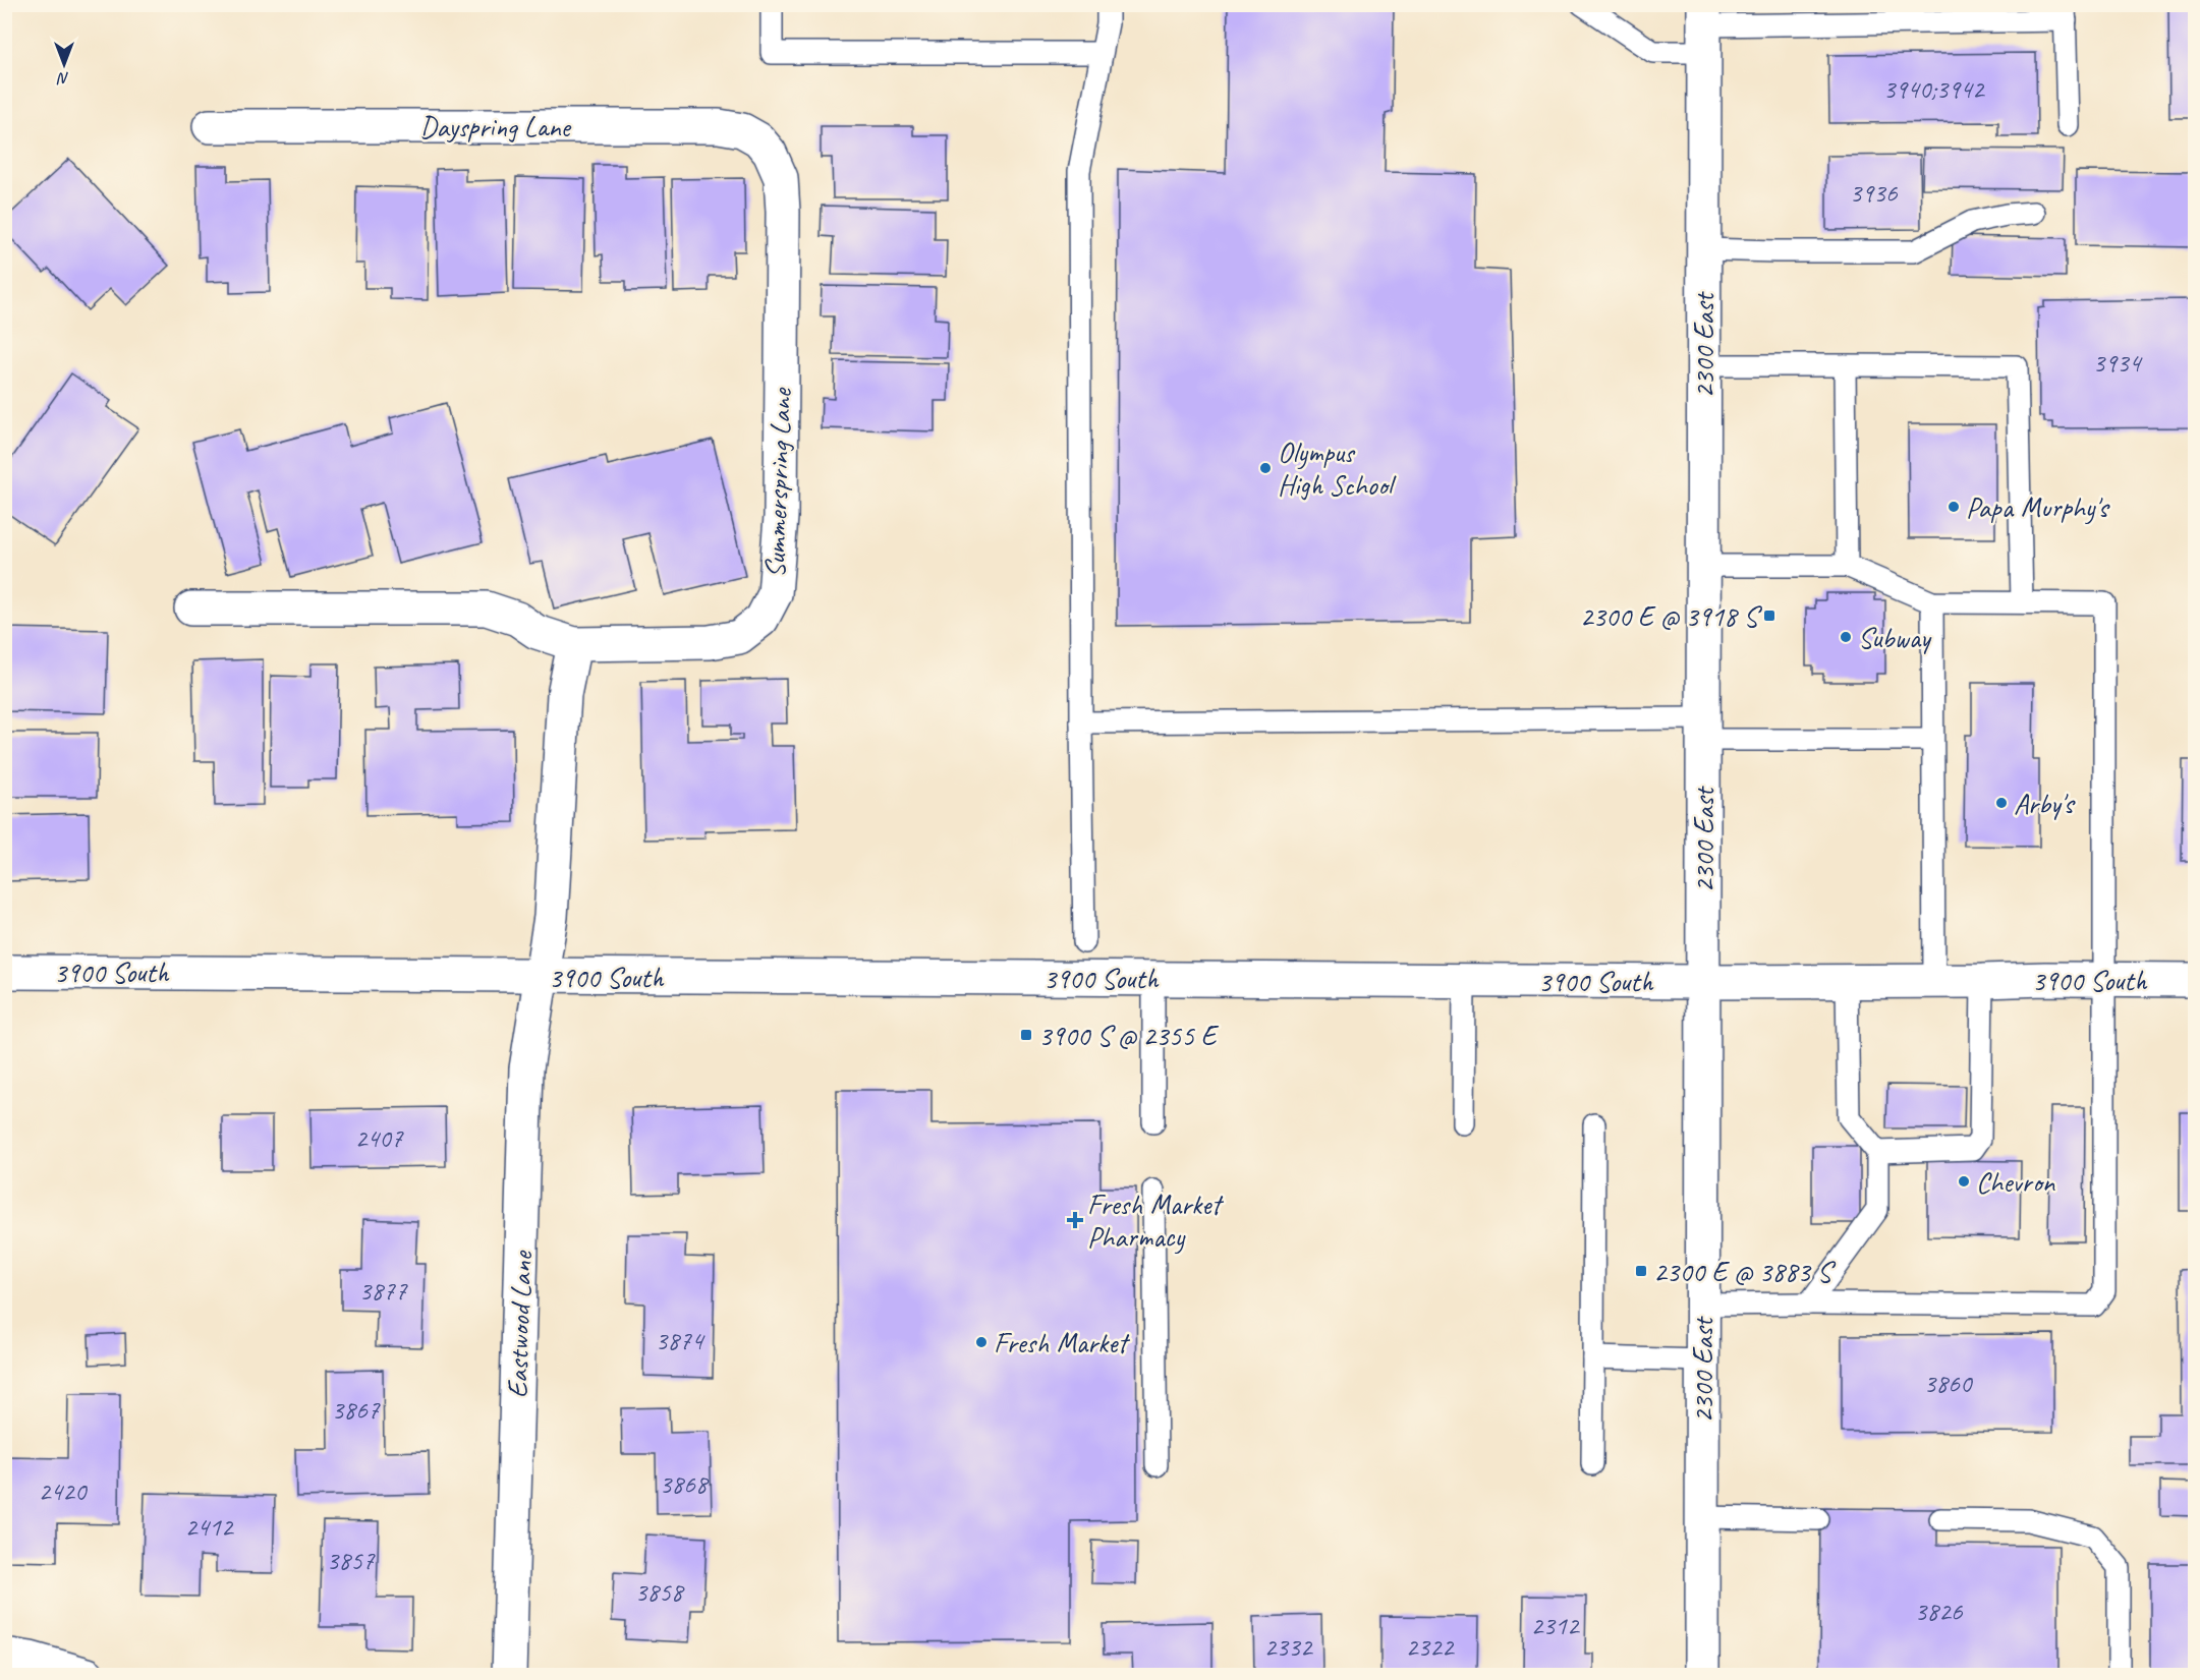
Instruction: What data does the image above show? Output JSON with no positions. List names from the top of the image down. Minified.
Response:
{"streets":{"main road":["Dayspring Lane","2300 East","Summerspring Lane","3900 South","Eastwood Lane"]},"crossings":[["Dayspring Lane","Summerspring Lane"],["2300 East","3900 South"],["3900 South","Eastwood Lane"]],"places":{"other":["Olympus High School","Papa Murphy's","Subway","Arby's","Chevron","Fresh Market"],"transit":["2300 E @ 3918 S","3900 S @ 2355 E","2300 E @ 3883 S"],"health":["Fresh Market Pharmacy"]},"house_numbers":["3940;3942","3936","3934","2407","3877","3874","3860","3867","3868","2420","2412","3857","3858","3826","2312","2332","2322"],"north":"bottom"}
